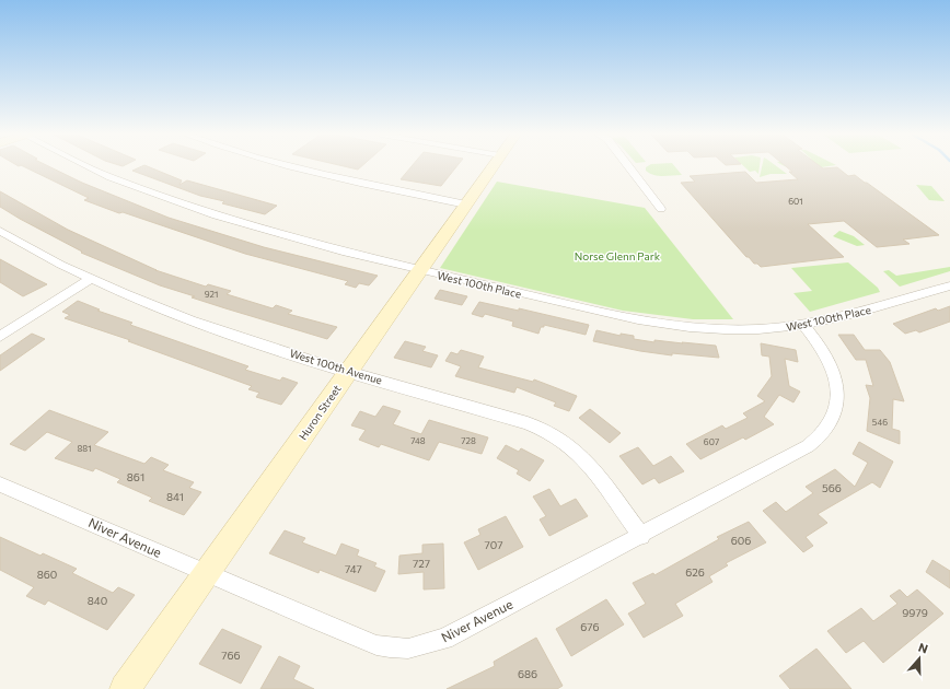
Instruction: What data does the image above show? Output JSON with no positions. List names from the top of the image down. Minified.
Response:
{"streets":{"main road":["Huron Street"],"street":["West 100th Place","West 100th Avenue","Niver Avenue"]},"crossings":[["West 100th Place","Huron Street"],["West 100th Place","Niver Avenue"],["West 100th Avenue","Huron Street"],["West 100th Avenue","Niver Avenue"],["Huron Street","Niver Avenue"]],"parks":["Norse Glenn Park"],"house_numbers":["601","921","546","748","728","607","881","861","566","841","606","707","727","747","626","860","840","9979","676","766","686"],"north":"top"}
